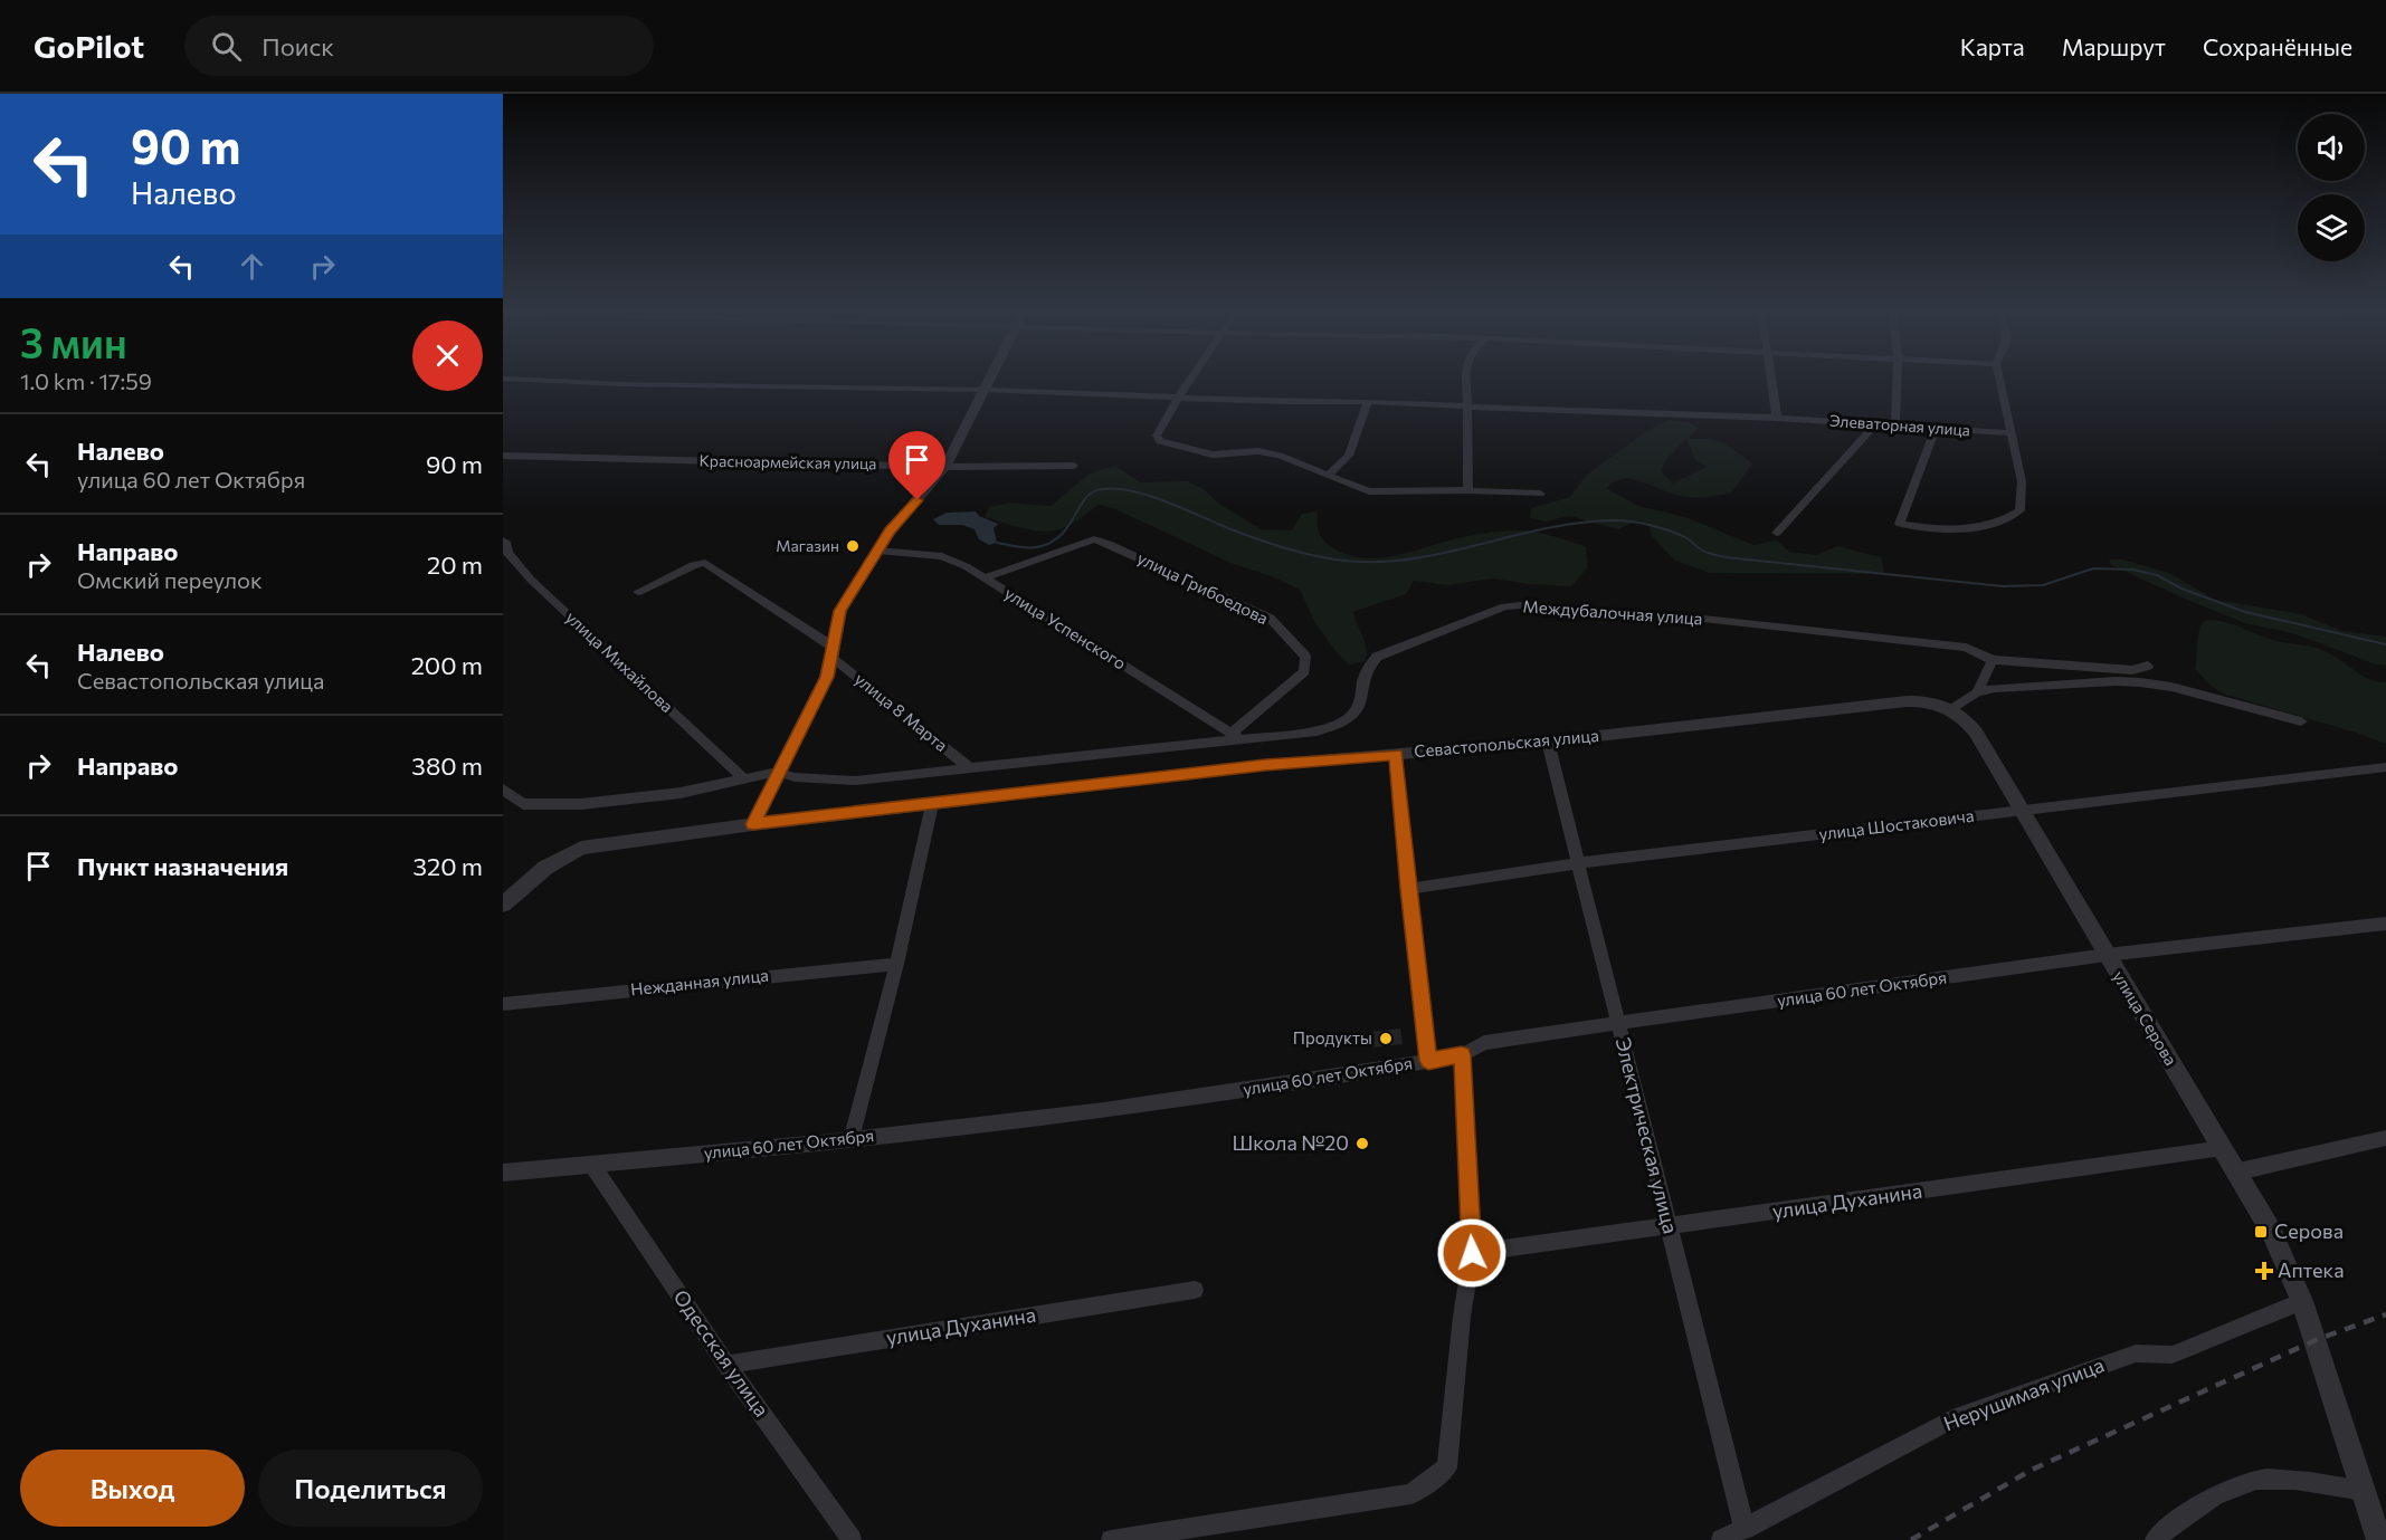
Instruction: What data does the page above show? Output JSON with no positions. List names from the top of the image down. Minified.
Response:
{"streets":{"street":["Элеваторная улица","Красноармейская улица","улица Грибоедова","Междубалочная улица","улица Успенского","улица Михайлова","улица 8 Марта","Севастопольская улица","улица Шостаковича","Нежданная улица","улица 60 лет Октября","улица Серова","Электрическая улица","улица Духанина","Одесская улица","Нерушимая улица"]},"crossings":[["улица Грибоедова","Междубалочная улица"],["улица Грибоедова","улица Успенского"],["Междубалочная улица","улица Успенского"],["Севастопольская улица","улица Серова"],["Севастопольская улица","Электрическая улица"],["улица Шостаковича","улица Серова"],["улица Шостаковича","Электрическая улица"],["улица 60 лет Октября","улица Серова"],["улица 60 лет Октября","Электрическая улица"],["улица 60 лет Октября","Одесская улица"],["улица Серова","улица Духанина"],["улица Серова","Нерушимая улица"],["Электрическая улица","улица Духанина"],["Электрическая улица","Нерушимая улица"],["улица Духанина","Одесская улица"]],"places":{"other":["Магазин","Продукты","Школа №20"],"transit":["Серова"],"health":["Аптека"]},"page":{"header":"GoPilot","search":"Поиск","nav":["Карта","Маршрут","Сохранённые"],"turn":["90 m","Налево"],"heading":["3 мин","1.0 km · 17:59"],"list":[{"name":"Налево","note":"улица 60 лет Октября","value":"90 m"},{"name":"Направо","note":"Омский переулок","value":"20 m"},{"name":"Налево","note":"Севастопольская улица","value":"200 m"},{"name":"Направо","value":"380 m"},{"name":"Пункт назначения","value":"320 m"}],"buttons":["Выход","Поделиться"]}}
